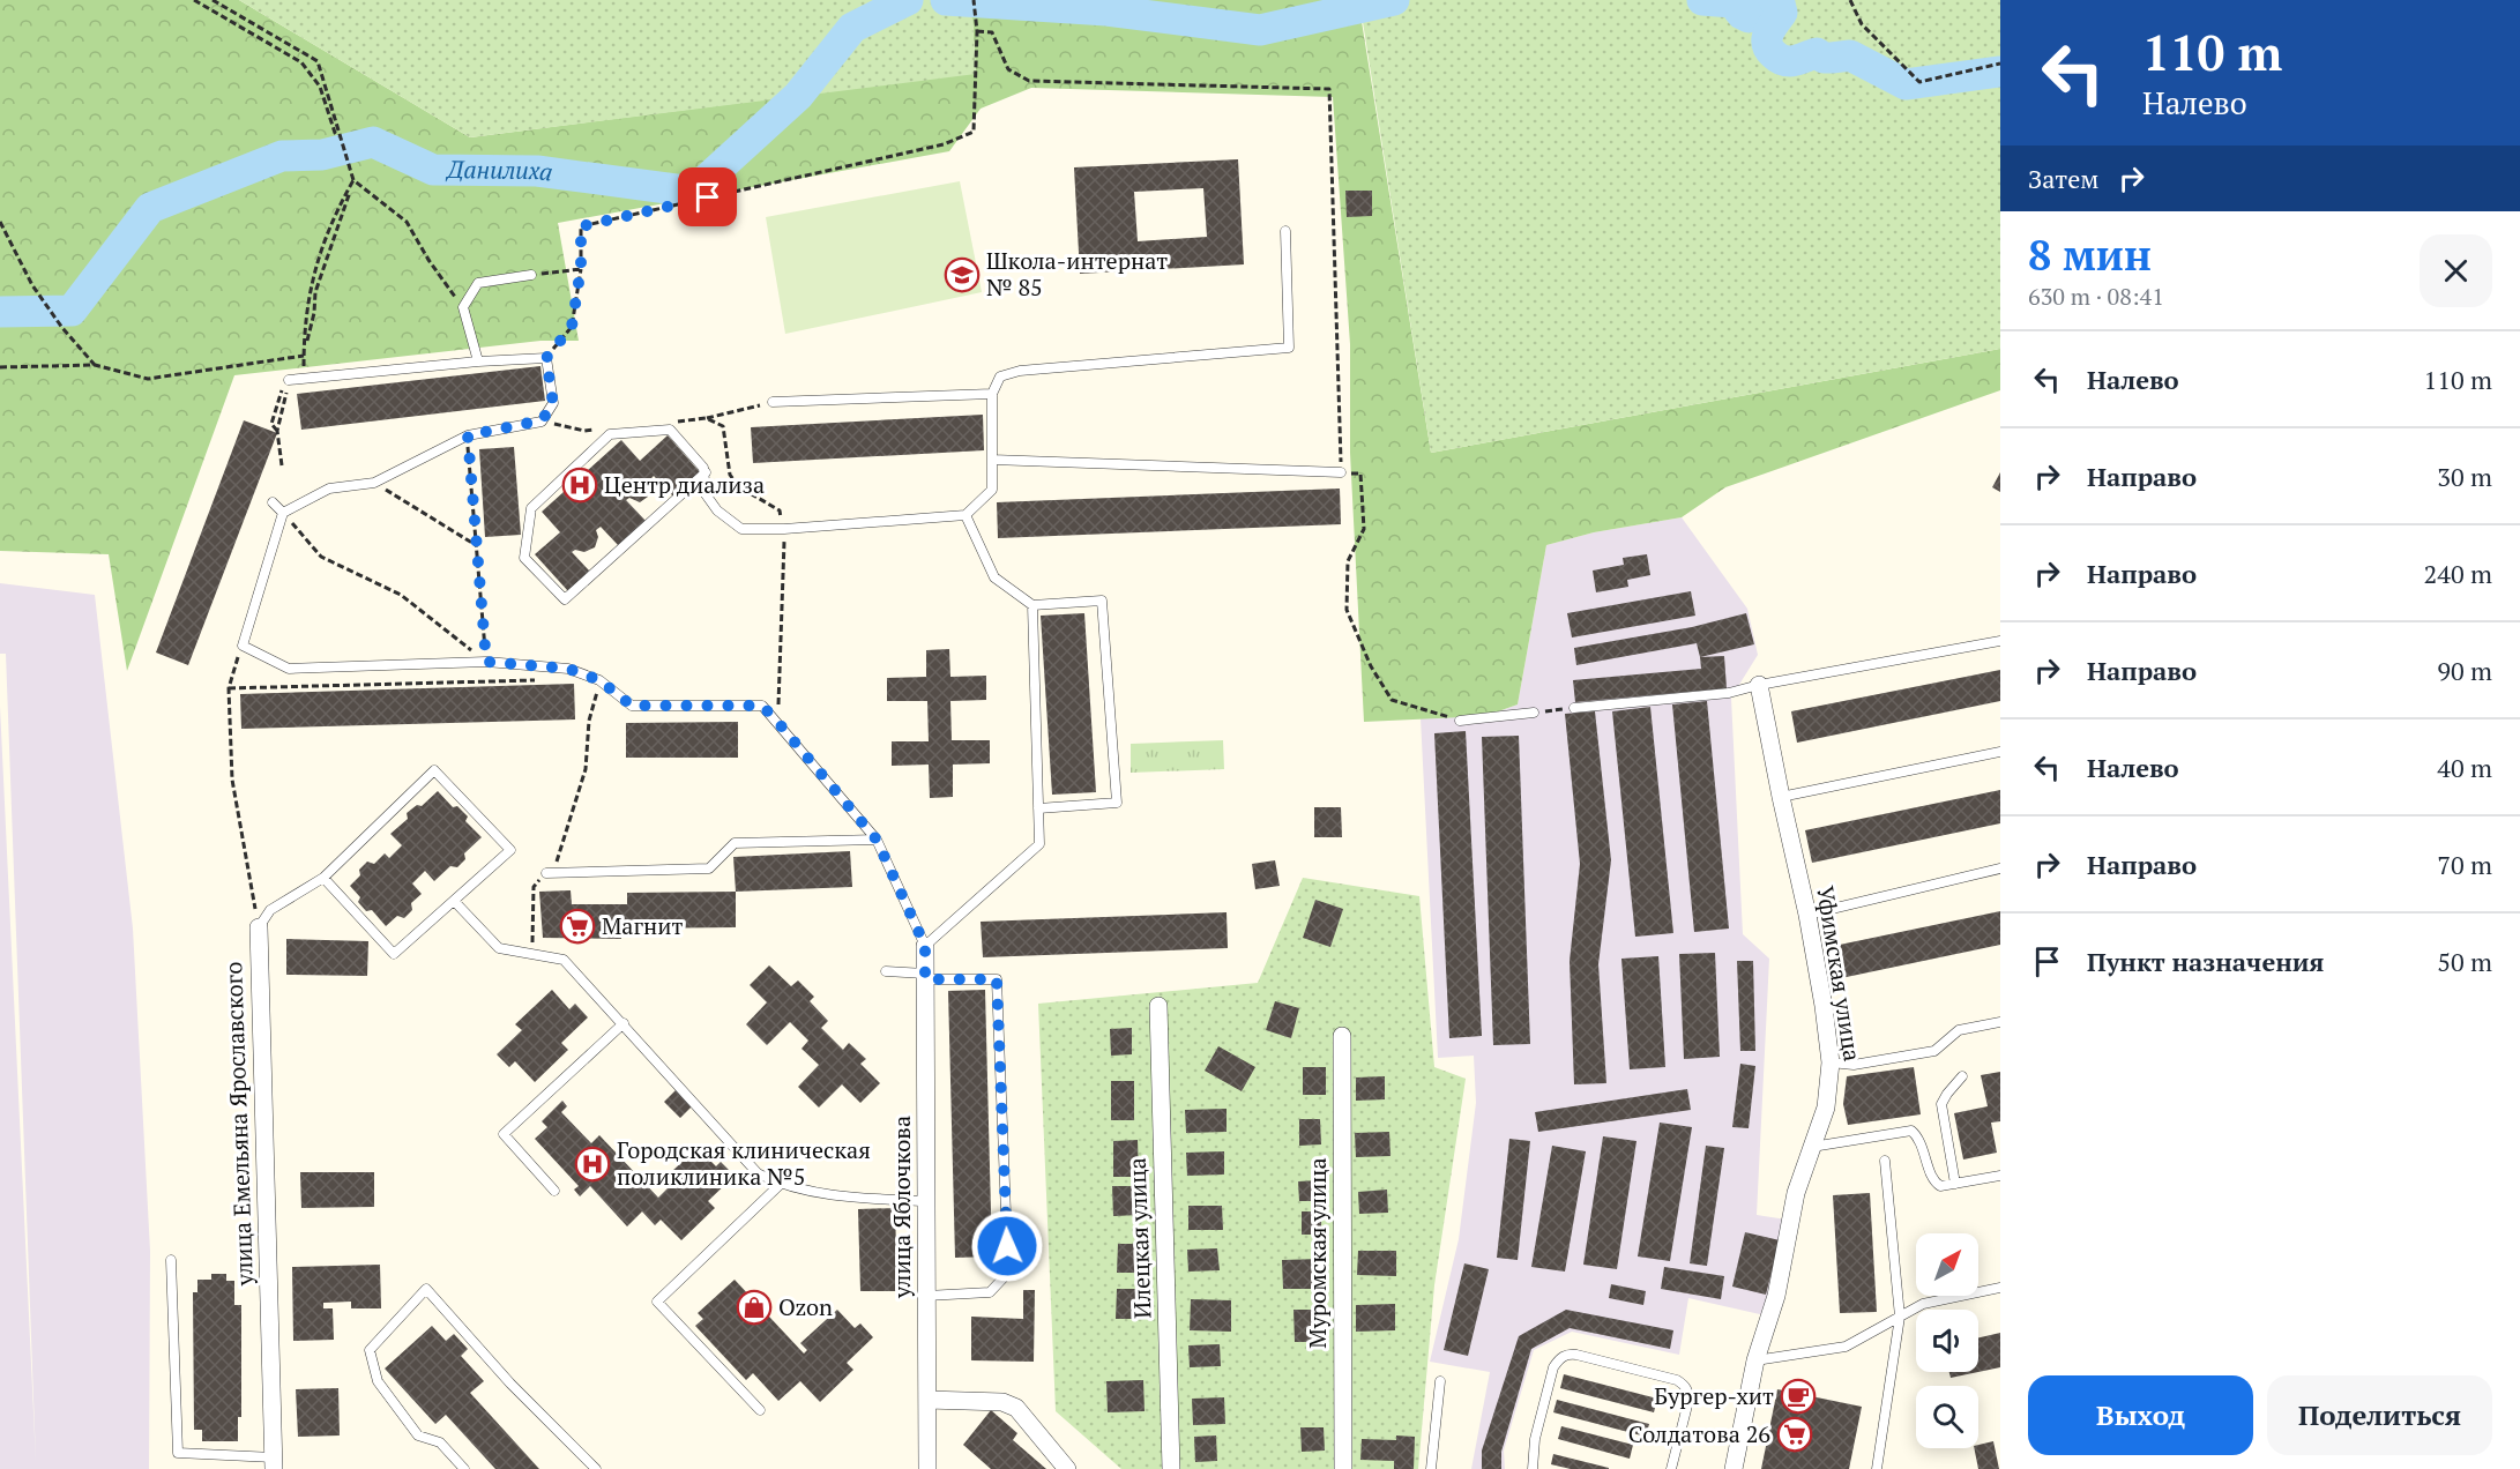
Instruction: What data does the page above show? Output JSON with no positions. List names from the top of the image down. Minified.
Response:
{"streets":{"street":["Уфимская улица","улица Емельяна Ярославского","улица Яблочкова","Илецкая улица","Муромская улица"]},"water":["Данилиха"],"places":{"school or university":["Школа-интернат № 85"],"hospital":["Центр диализа","Городская клиническая поликлиника №5"],"supermarket":["Магнит","Солдатова 26"],"shop":["Ozon"],"cafe":["Бургер-хит"]},"north":"top right","page":{"turn":["110 m","Налево"],"then":"Затем","heading":["8 мин","630 m · 08:41"],"list":[{"name":"Налево","value":"110 m"},{"name":"Направо","value":"30 m"},{"name":"Направо","value":"240 m"},{"name":"Направо","value":"90 m"},{"name":"Налево","value":"40 m"},{"name":"Направо","value":"70 m"},{"name":"Пункт назначения","value":"50 m"}],"buttons":["Выход","Поделиться"]}}
